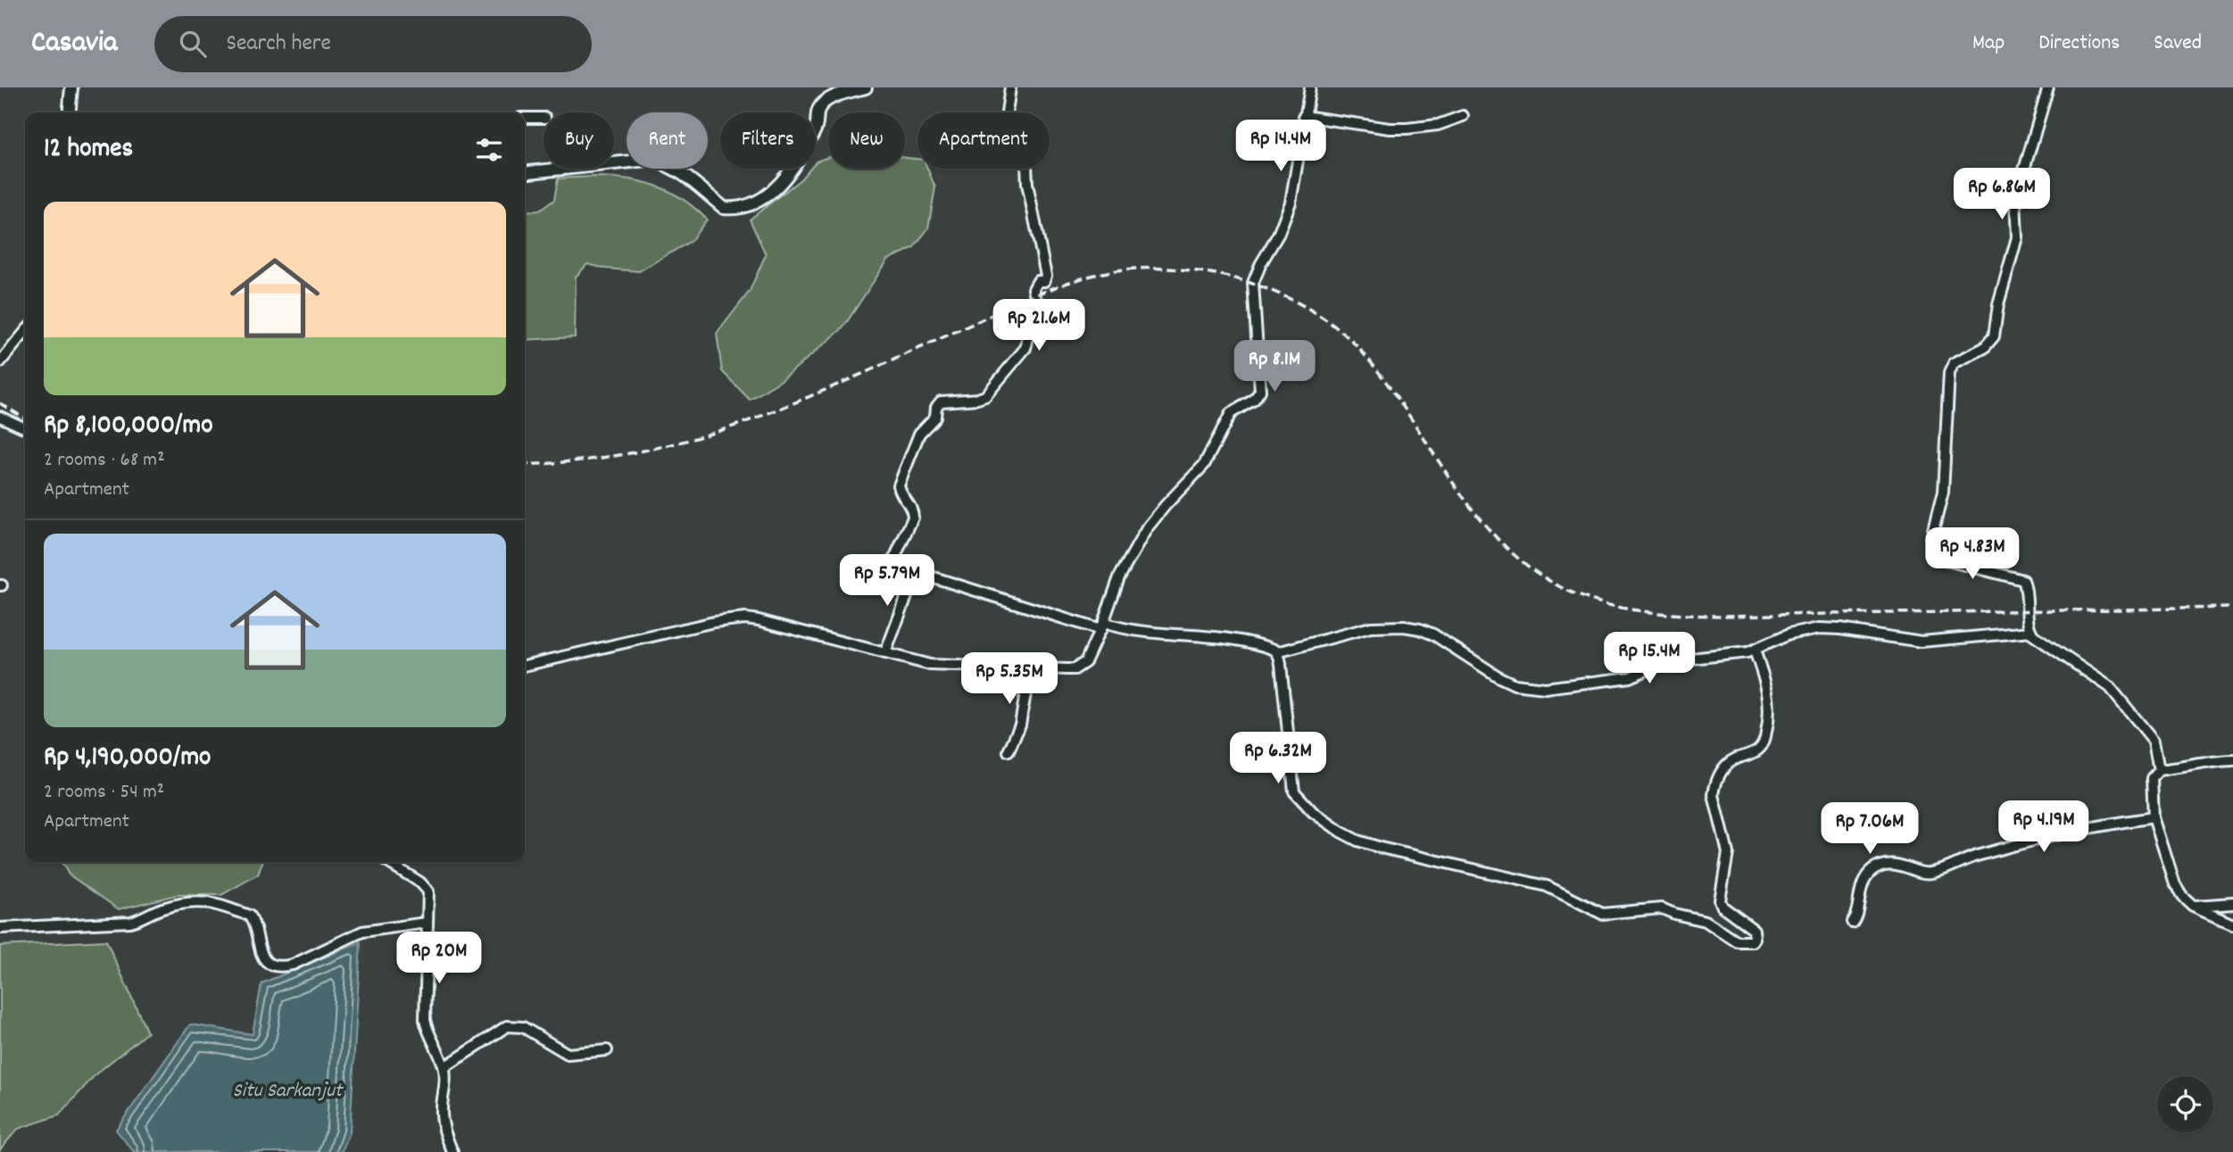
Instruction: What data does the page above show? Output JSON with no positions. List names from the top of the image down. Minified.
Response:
{"water":["Situ Sarkanjut"],"page":{"header":"Casavia","search":"Search here","nav":["Map","Directions","Saved"],"chip":["Buy","Rent","Filters","New","Apartment"],"heading":"12 homes","price":["Rp 14.4M","Rp 6.86M","Rp 21.6M","Rp 8.1M","Rp 4.83M","Rp 5.79M","Rp 15.4M","Rp 5.35M","Rp 6.32M","Rp 4.19M","Rp 7.06M","Rp 20M"],"list":[{"name":"Rp 8,100,000/mo","note":"2 rooms · 68 m² · Apartment"},{"name":"Rp 4,190,000/mo","note":"2 rooms · 54 m² · Apartment"}]}}
